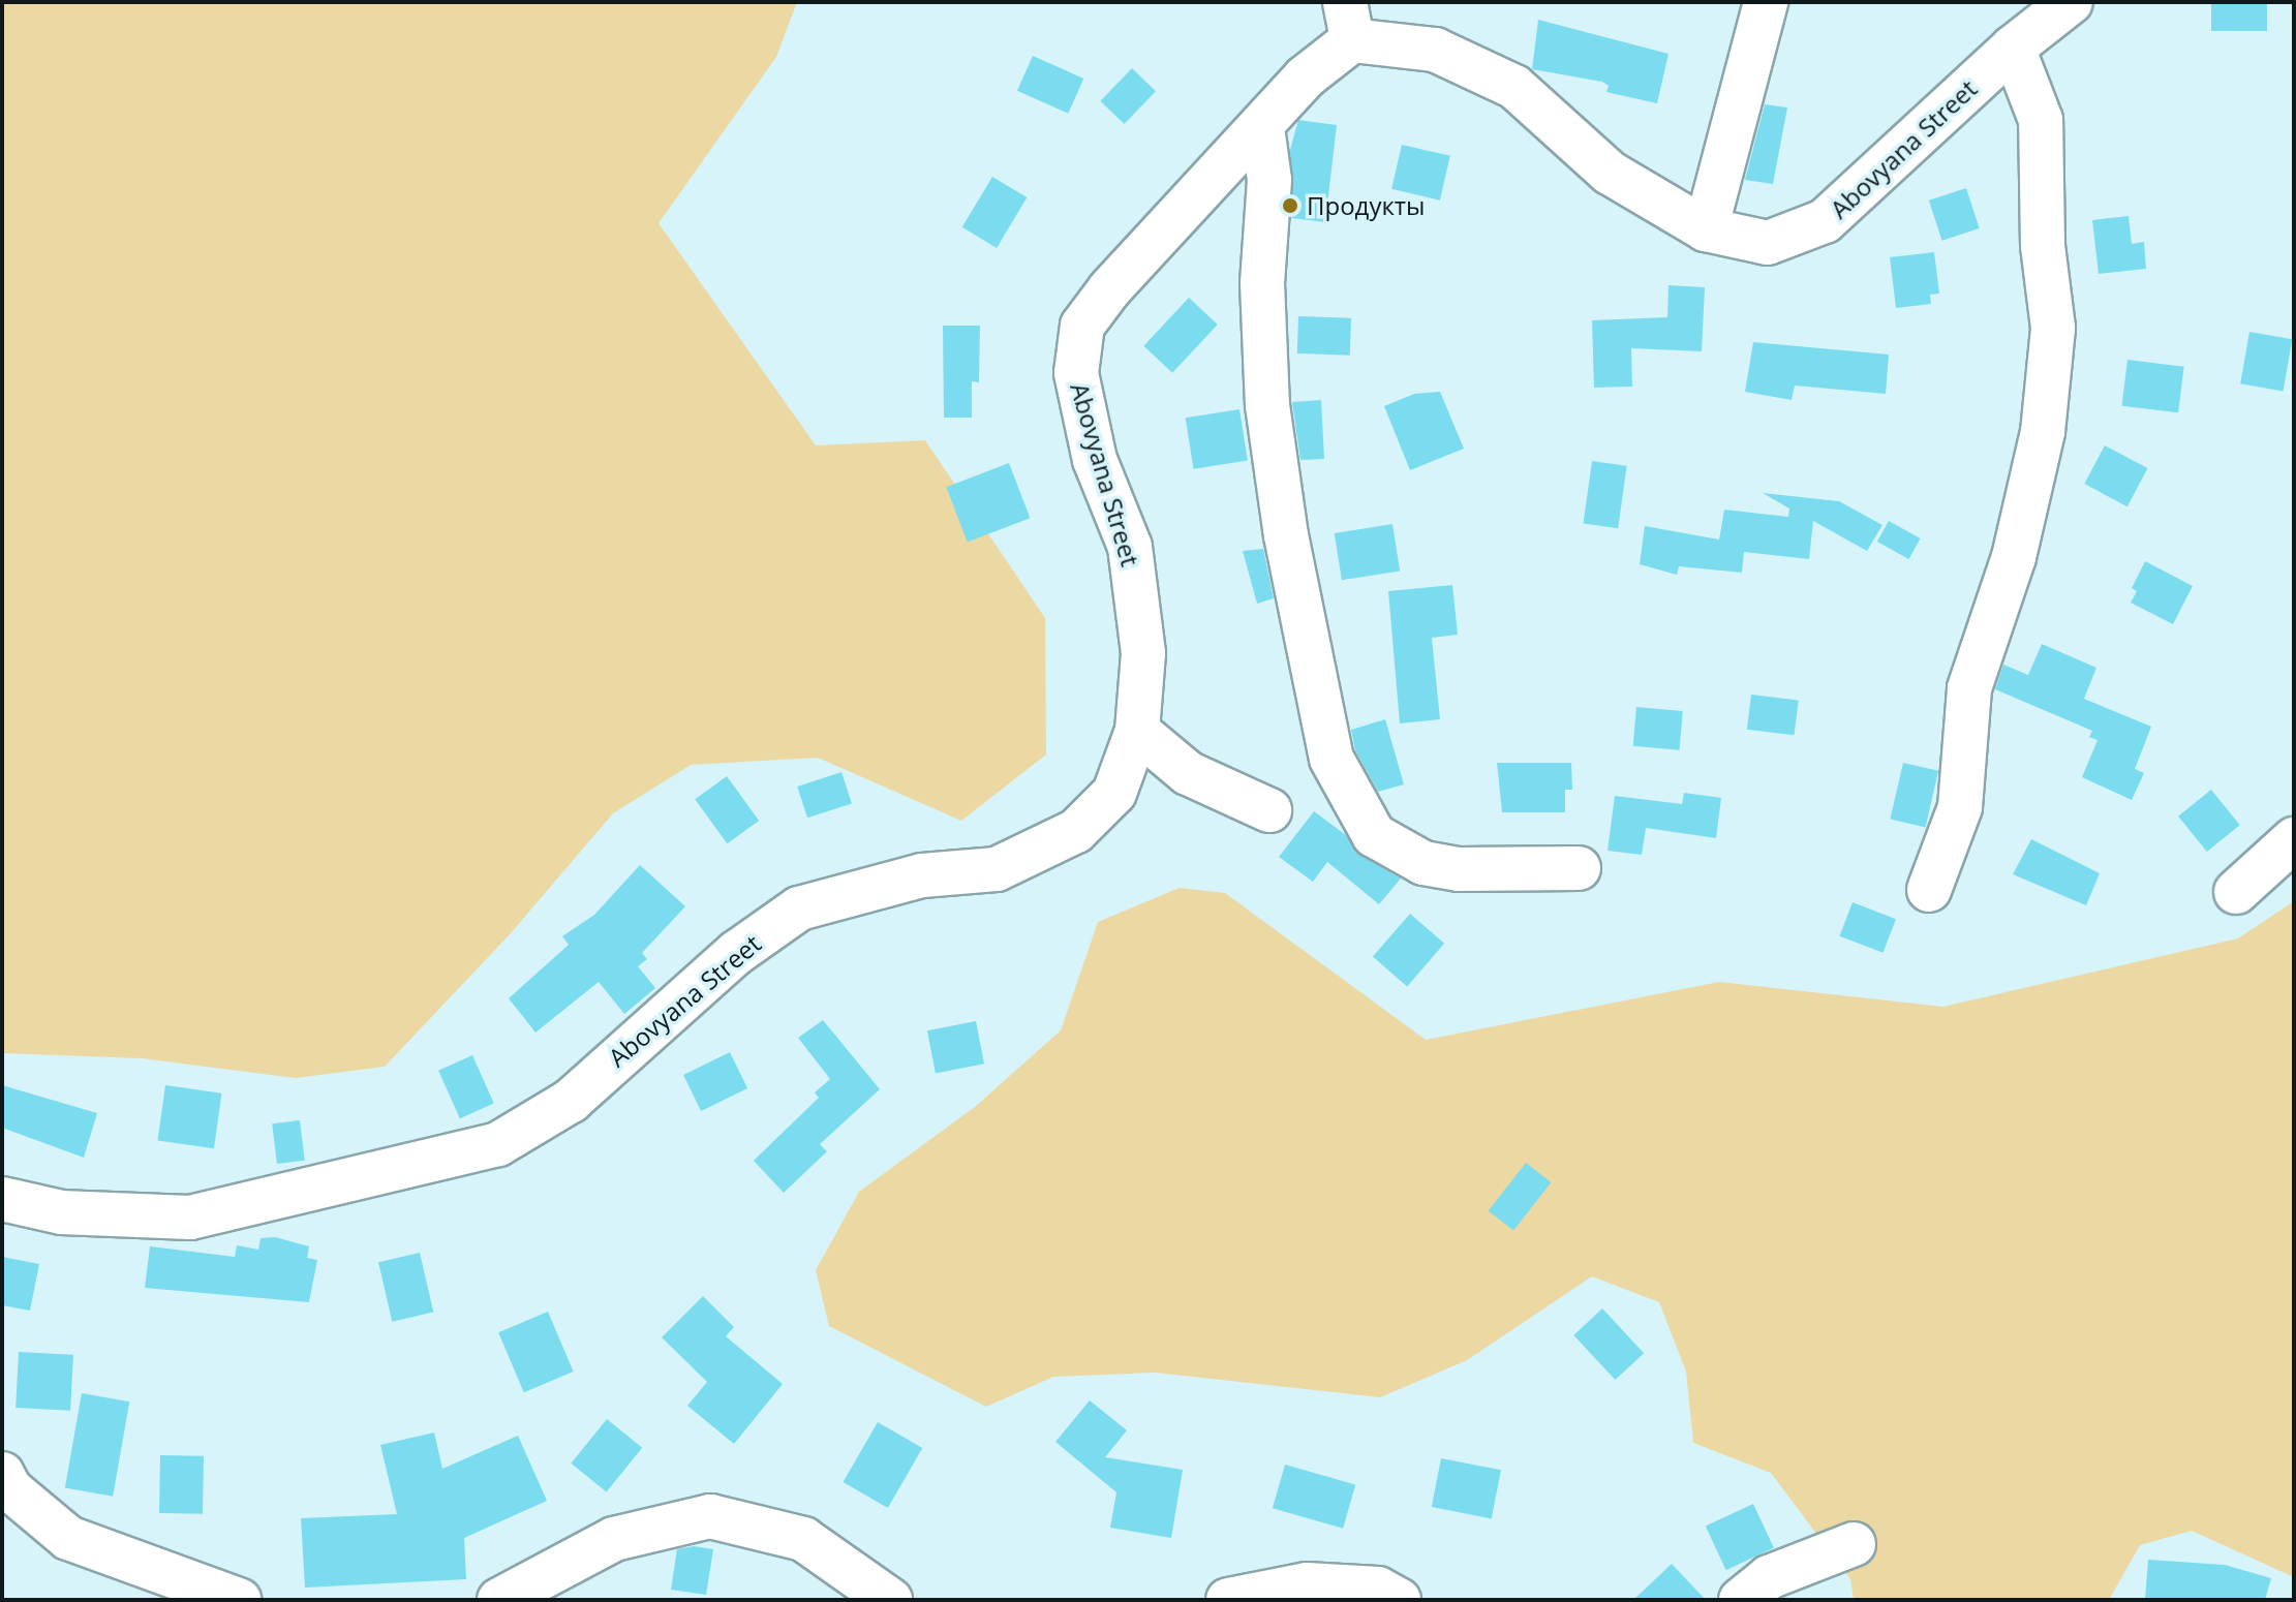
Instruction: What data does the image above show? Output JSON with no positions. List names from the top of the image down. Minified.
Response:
{"streets":{"street":["Abovyana Street"]},"places":["Продукты"]}
